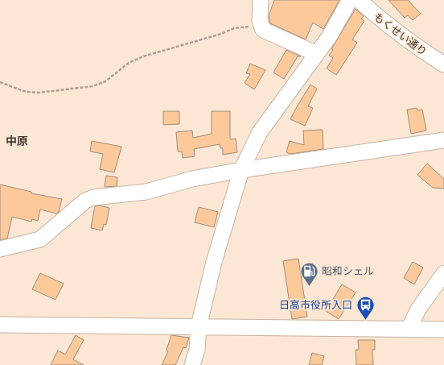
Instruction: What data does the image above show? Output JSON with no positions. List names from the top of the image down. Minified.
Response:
{"streets":{"street":["もくせい通り"]},"districts":["中原"],"places":{"fuel station":["昭和シェル"],"bus stop":["日高市役所入口"]}}
